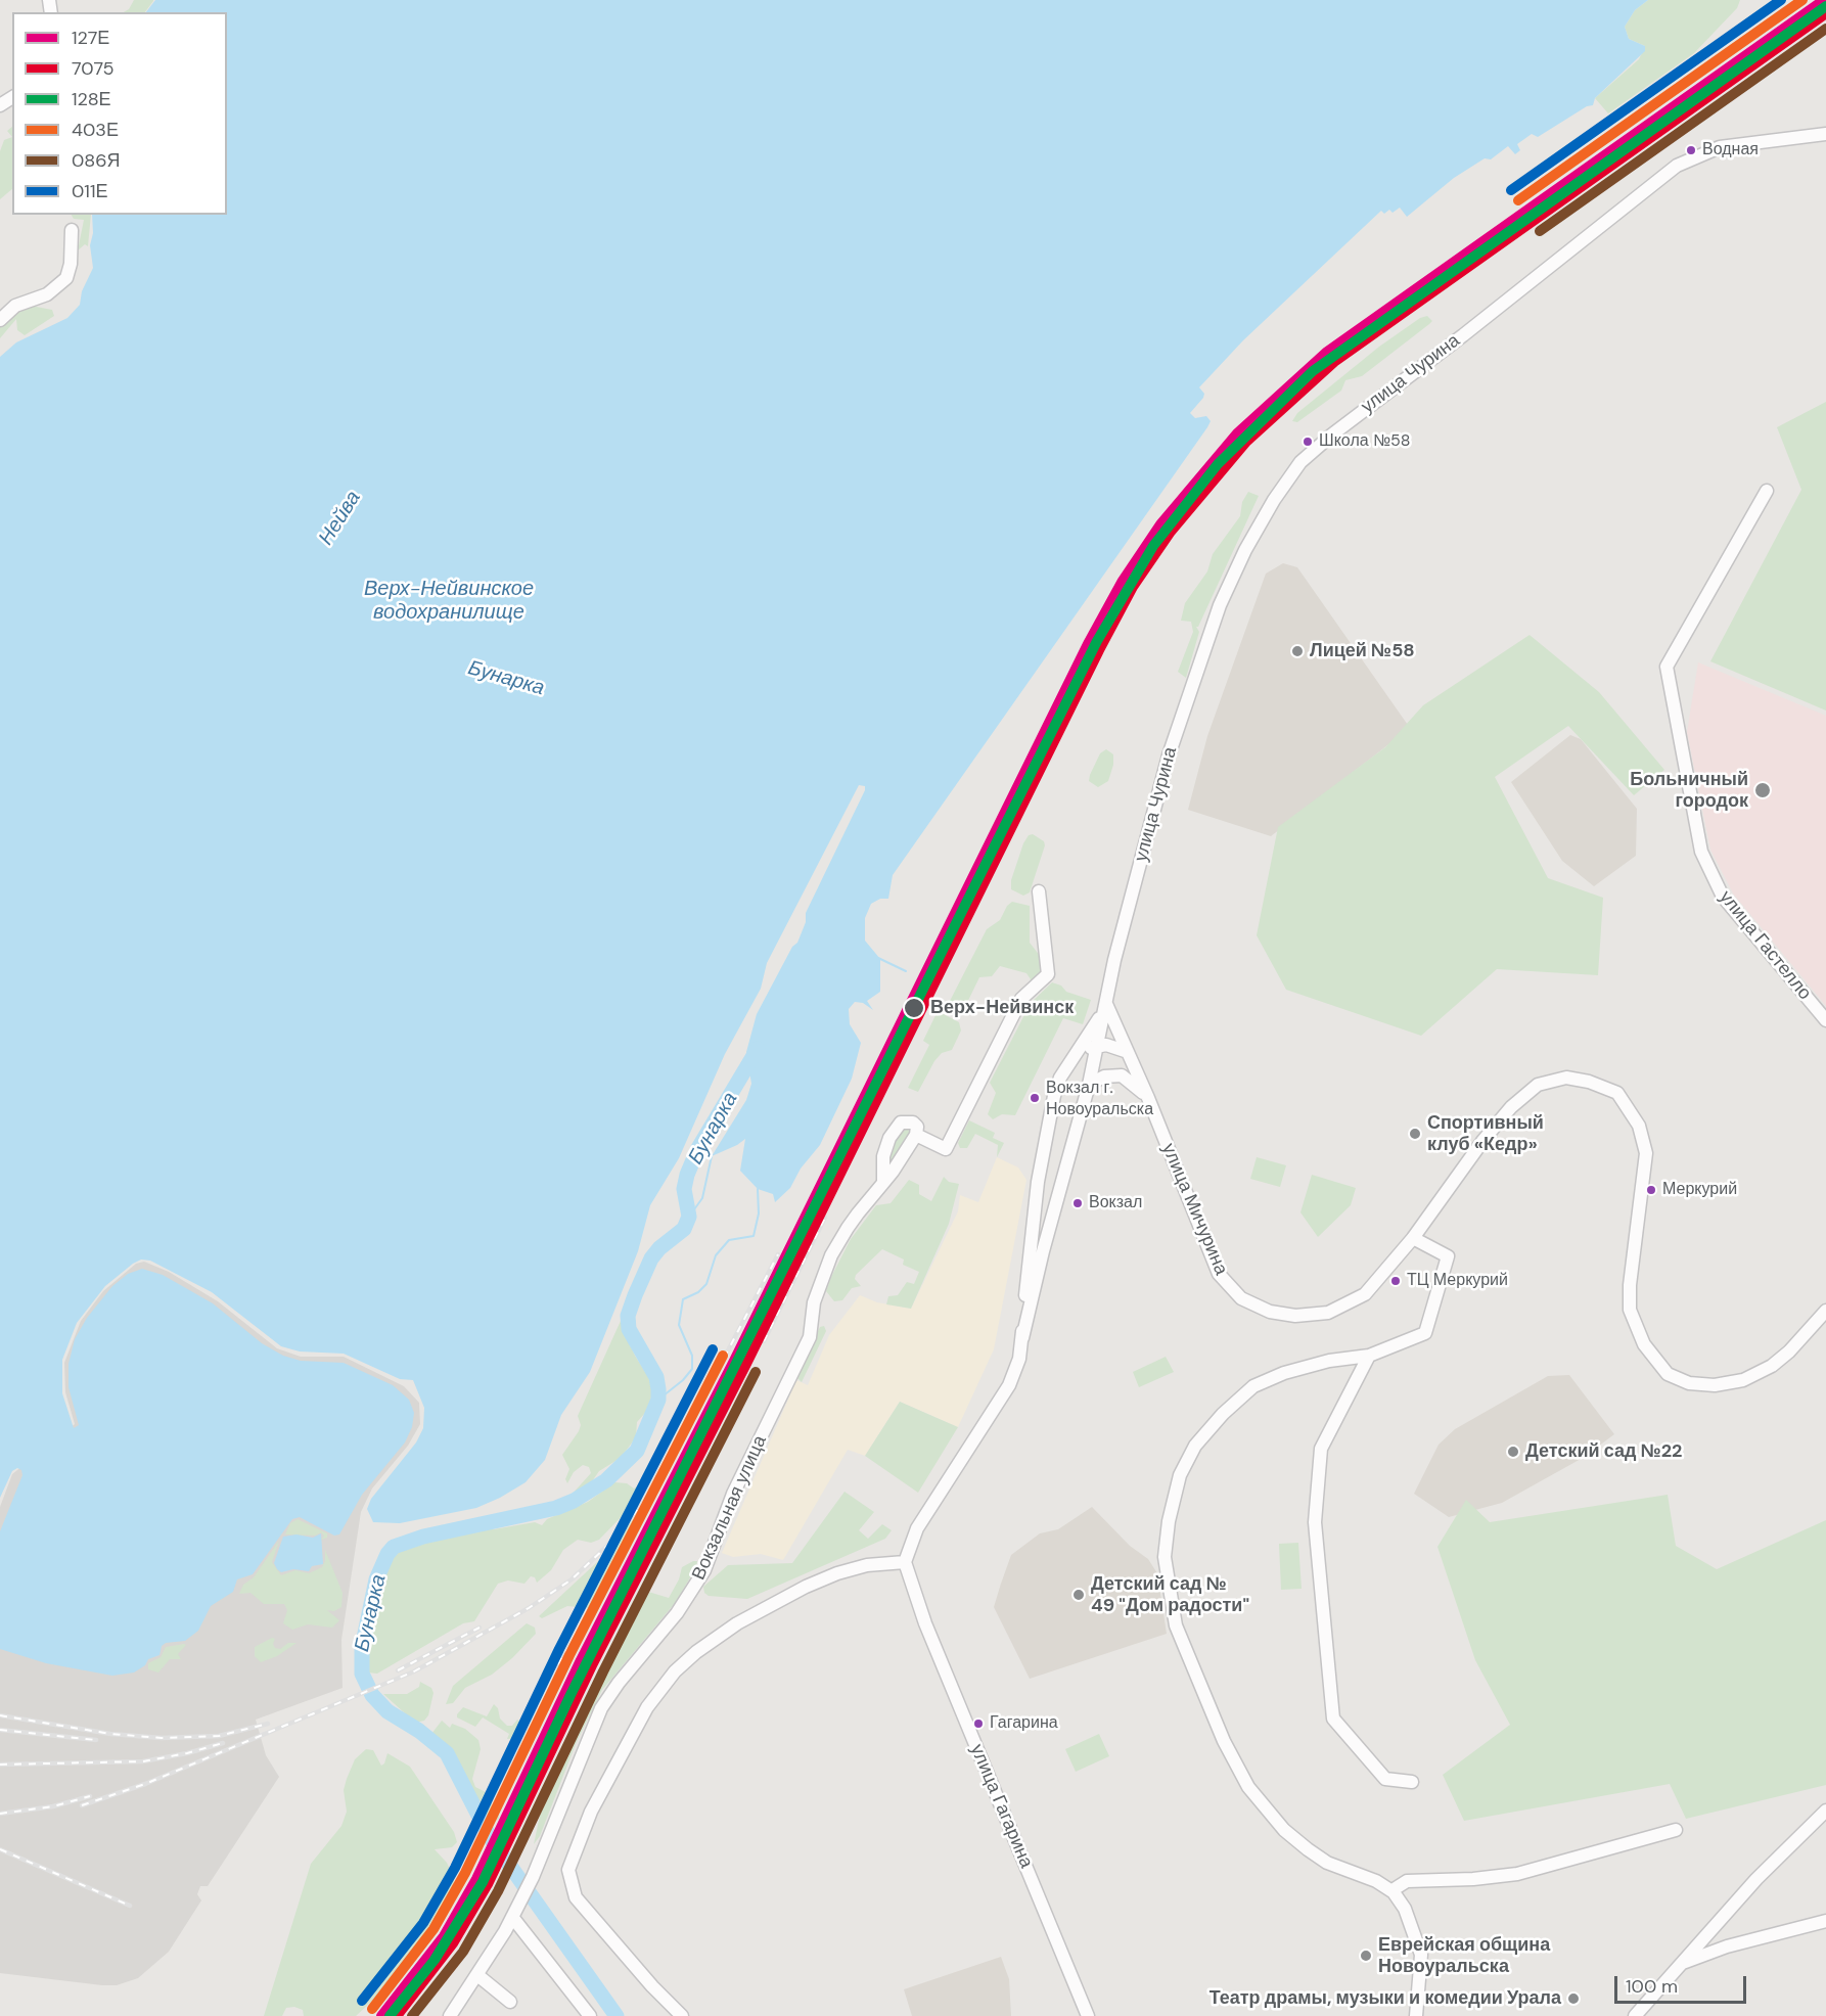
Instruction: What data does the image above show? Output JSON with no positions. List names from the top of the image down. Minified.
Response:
{"streets":{"street":["улица Чурина","улица Гастелло","улица Мичурина","Вокзальная улица","улица Гагарина"]},"crossings":[["улица Чурина","улица Мичурина"]],"water":["Нейва","Верх-Нейвинское водохранилище","Бунарка"],"places":["Водная","Школа №58","Лицей №58","Больничный городок","Верх-Нейвинск","Вокзал г. Новоуральска","Спортивный клуб «Кедр»","Меркурий","Вокзал","ТЦ Меркурий","Детский сад №22","Детский сад № 49 \"Дом радости\"","Гагарина","Еврейская община Новоуральска","Театр драмы, музыки и комедии Урала"],"lines":["transit line 127Е","transit line 403Е","transit line 011Е","transit line 128Е","transit line 7075","transit line 086Я"],"legend":["127Е","7075","128Е","403Е","086Я","011Е"],"scale_bar":"100 m"}
